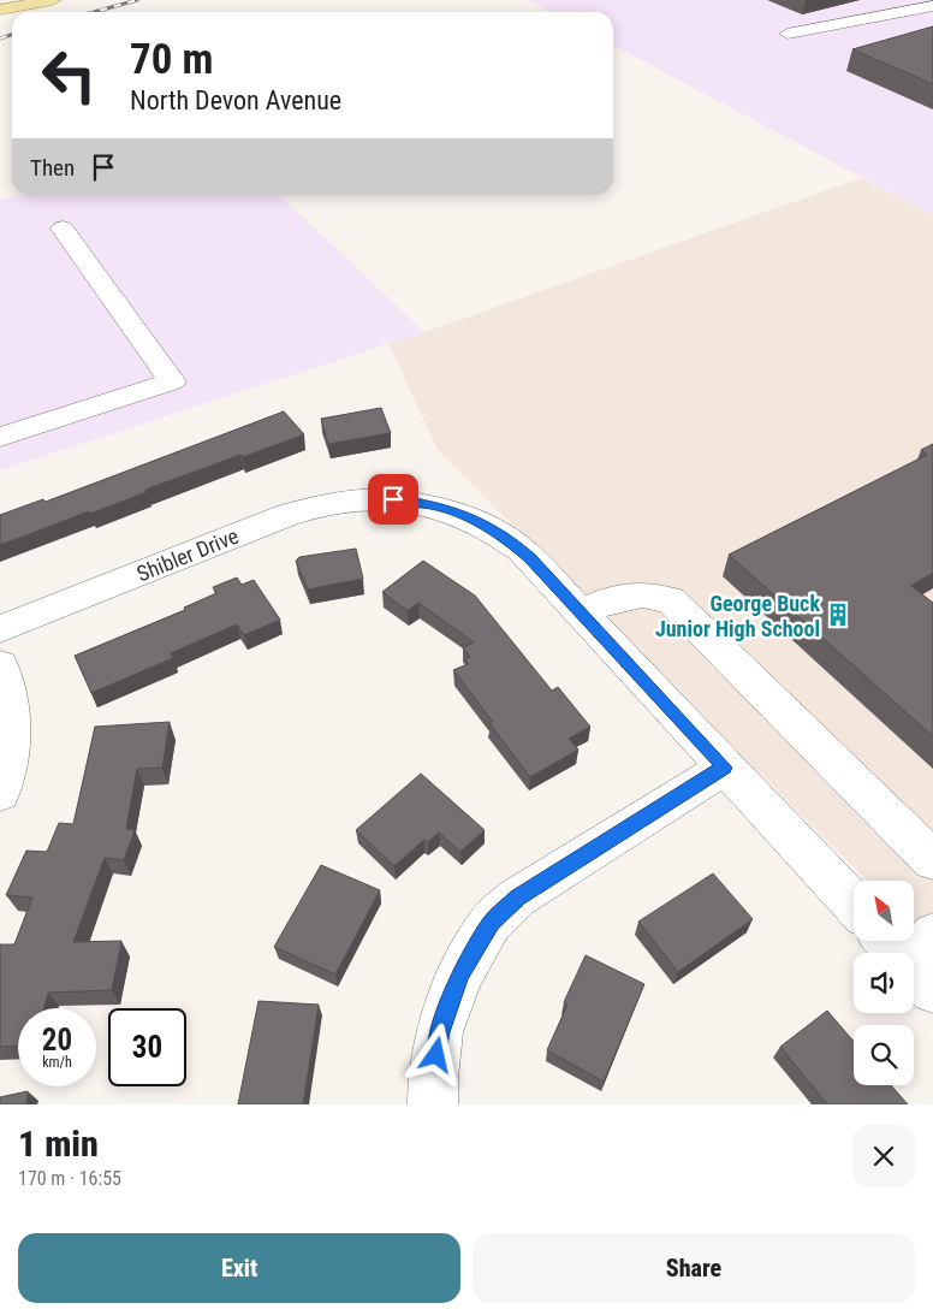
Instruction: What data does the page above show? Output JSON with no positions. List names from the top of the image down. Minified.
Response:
{"streets":{"street":["Shibler Drive"]},"places":{"building":["George Buck Junior High School"]},"north":"top left","page":{"turn":["70 m","North Devon Avenue"],"then":"Then","speed":"20 km/h","limit":"30","heading":["1 min","170 m · 16:55"],"buttons":["Exit","Share"]}}
